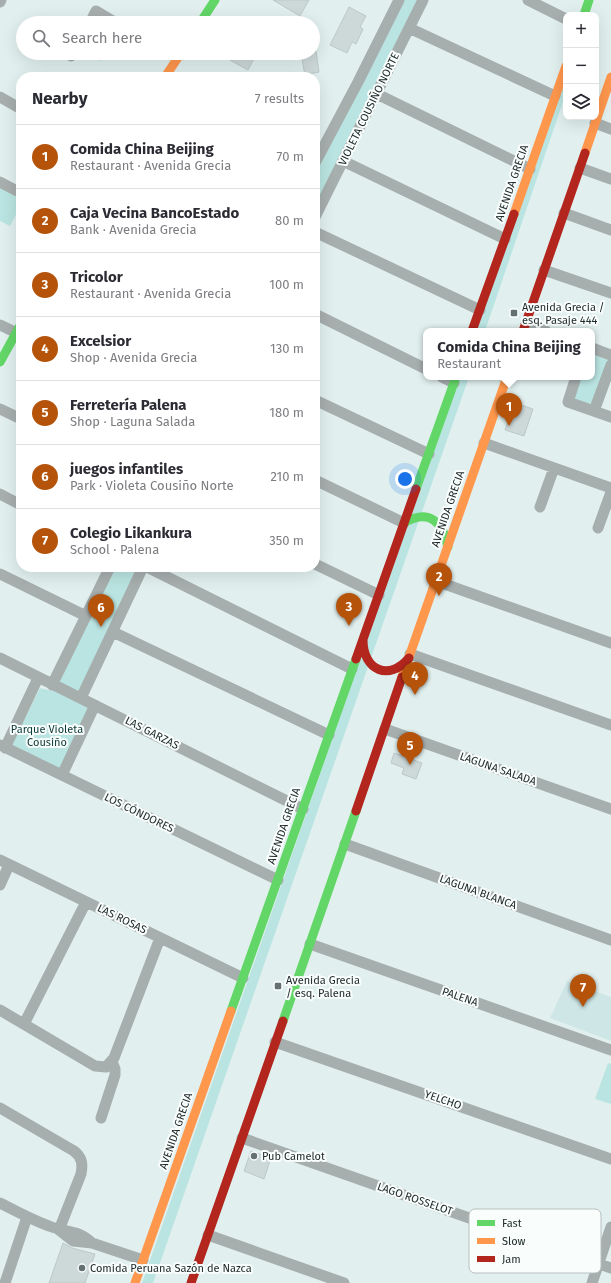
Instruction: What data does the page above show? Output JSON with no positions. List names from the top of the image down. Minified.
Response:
{"streets":{"main road":["AVENIDA GRECIA"],"street":["VIOLETA COUSIÑO NORTE","LAS GARZAS","LAGUNA SALADA","LOS CÓNDORES","LAGUNA BLANCA","LAS ROSAS","PALENA","YELCHO","LAGO ROSSELOT"]},"crossings":[["AVENIDA GRECIA","LAS GARZAS"],["AVENIDA GRECIA","LAGUNA SALADA"],["AVENIDA GRECIA","LOS CÓNDORES"],["AVENIDA GRECIA","LAGUNA BLANCA"],["AVENIDA GRECIA","LAS ROSAS"],["AVENIDA GRECIA","PALENA"],["AVENIDA GRECIA","YELCHO"],["AVENIDA GRECIA","LAGO ROSSELOT"]],"parks":["Parque Violeta Cousiño"],"places":{"transit":["Avenida Grecia / esq. Pasaje 444","Avenida Grecia / esq. Palena"],"other":["Pub Camelot","Comida Peruana Sazón de Nazca"]},"legend":["Fast","Slow","Jam"],"page":{"map_buttons":["+","−"],"search":"Search here","heading":["Nearby","7 results"],"list":[{"mark":"1","name":"Comida China Beijing","note":"Restaurant · Avenida Grecia","value":"70 m"},{"mark":"2","name":"Caja Vecina BancoEstado","note":"Bank · Avenida Grecia","value":"80 m"},{"mark":"3","name":"Tricolor","note":"Restaurant · Avenida Grecia","value":"100 m"},{"mark":"4","name":"Excelsior","note":"Shop · Avenida Grecia","value":"130 m"},{"mark":"5","name":"Ferretería Palena","note":"Shop · Laguna Salada","value":"180 m"},{"mark":"6","name":"juegos infantiles","note":"Park · Violeta Cousiño Norte","value":"210 m"},{"mark":"7","name":"Colegio Likankura","note":"School · Palena","value":"350 m"}],"popup":["Comida China Beijing","Restaurant"],"pins":["1","2","3","6","4","5","7"]}}
